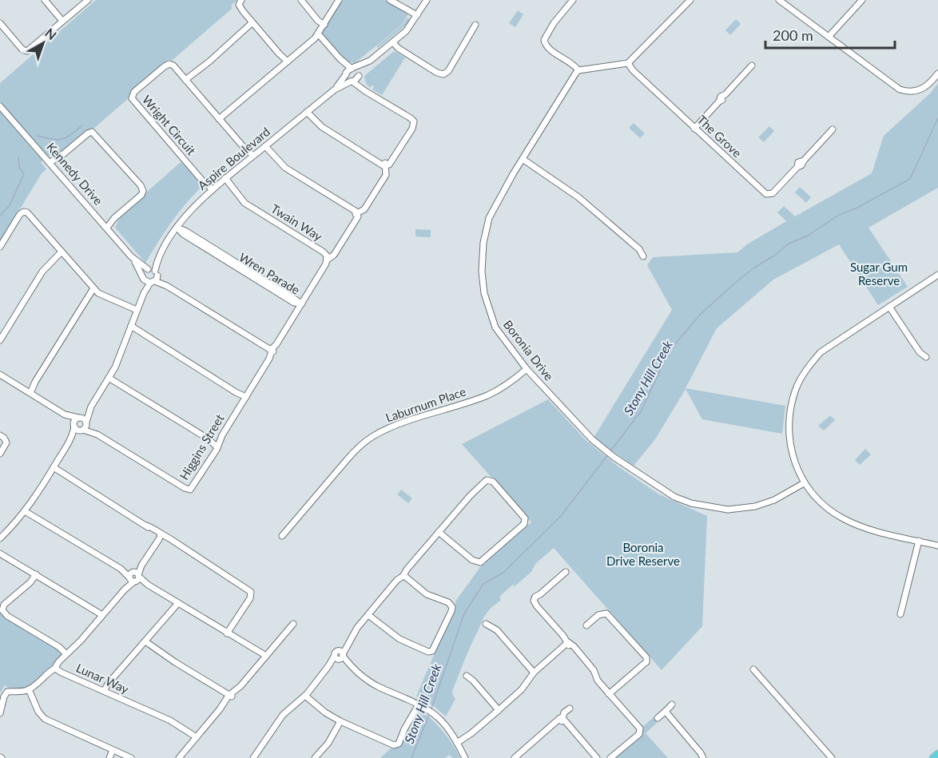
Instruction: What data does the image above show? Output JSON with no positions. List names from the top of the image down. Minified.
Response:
{"streets":{"street":["Wright Circuit","The Grove","Aspire Boulevard","Kennedy Drive","Twain Way","Wren Parade","Boronia Drive","Laburnum Place","Higgins Street","Lunar Way"]},"crossings":[["Wright Circuit","Aspire Boulevard"],["Aspire Boulevard","Kennedy Drive"],["Aspire Boulevard","Twain Way"],["Aspire Boulevard","Wren Parade"],["Aspire Boulevard","Higgins Street"],["Boronia Drive","Laburnum Place"]],"water":["Stony Hill Creek"],"parks":["Sugar Gum Reserve","Boronia Drive Reserve"],"scale_bar":"200 m","north":"top right"}
